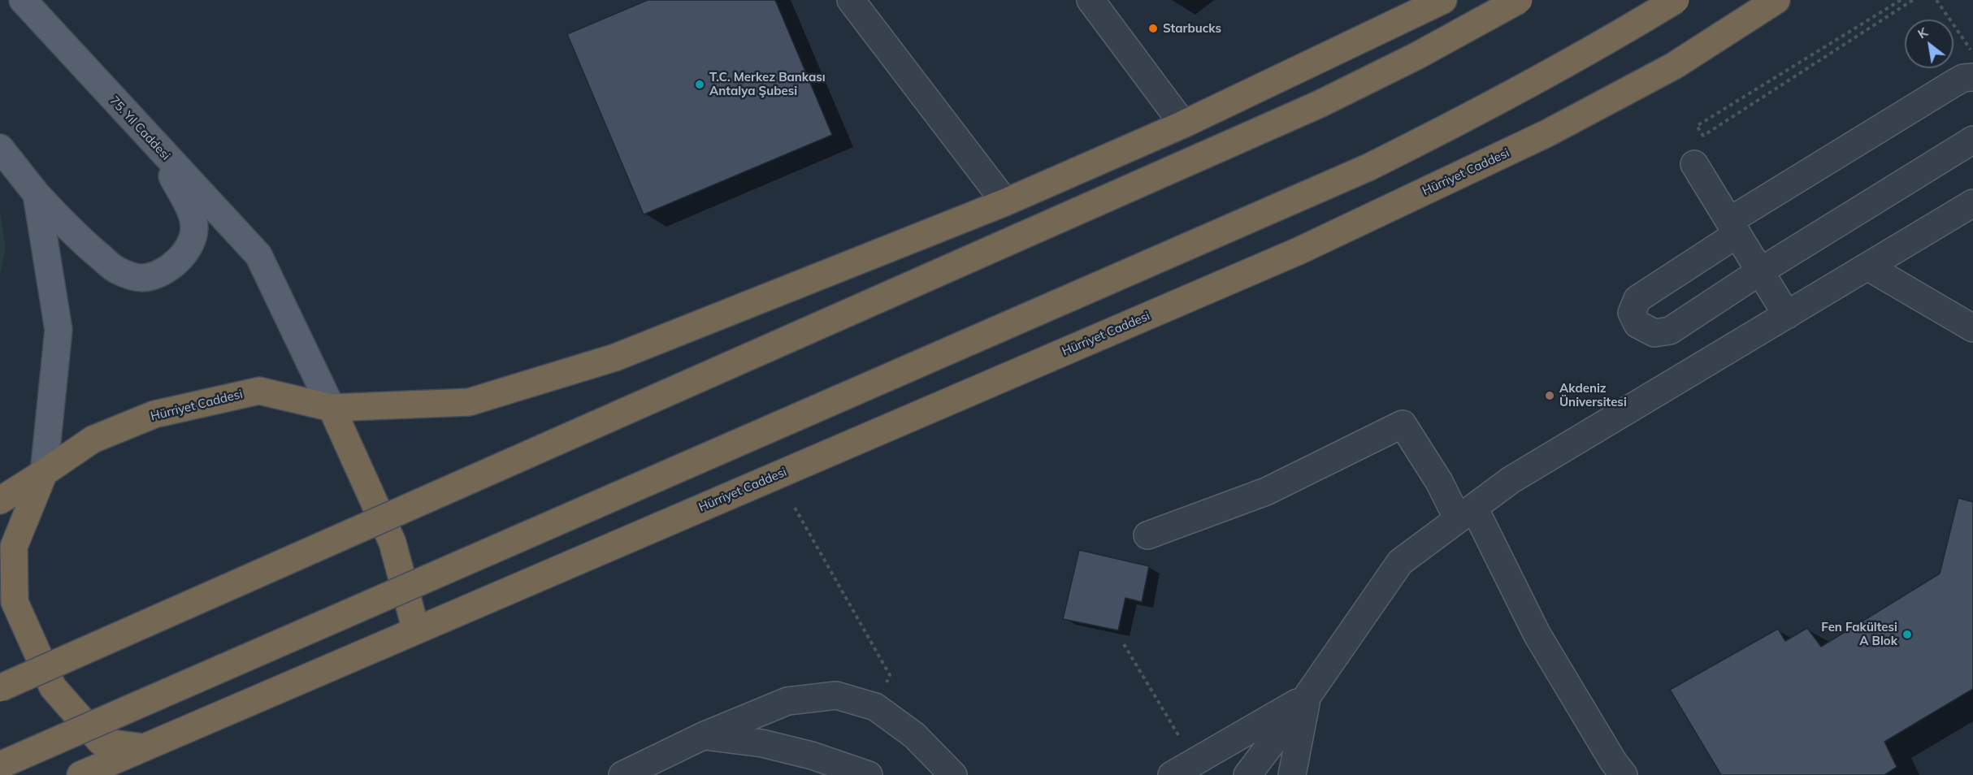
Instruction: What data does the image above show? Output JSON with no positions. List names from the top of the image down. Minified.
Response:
{"streets":{"highway":["Hürriyet Caddesi"],"main road":["75. Yıl Caddesi"]},"crossings":[["75. Yıl Caddesi","Hürriyet Caddesi"]],"places":["Starbucks","T.C. Merkez Bankası Antalya Şubesi","Akdeniz Üniversitesi","Fen Fakültesi A Blok"],"north":"top left"}
